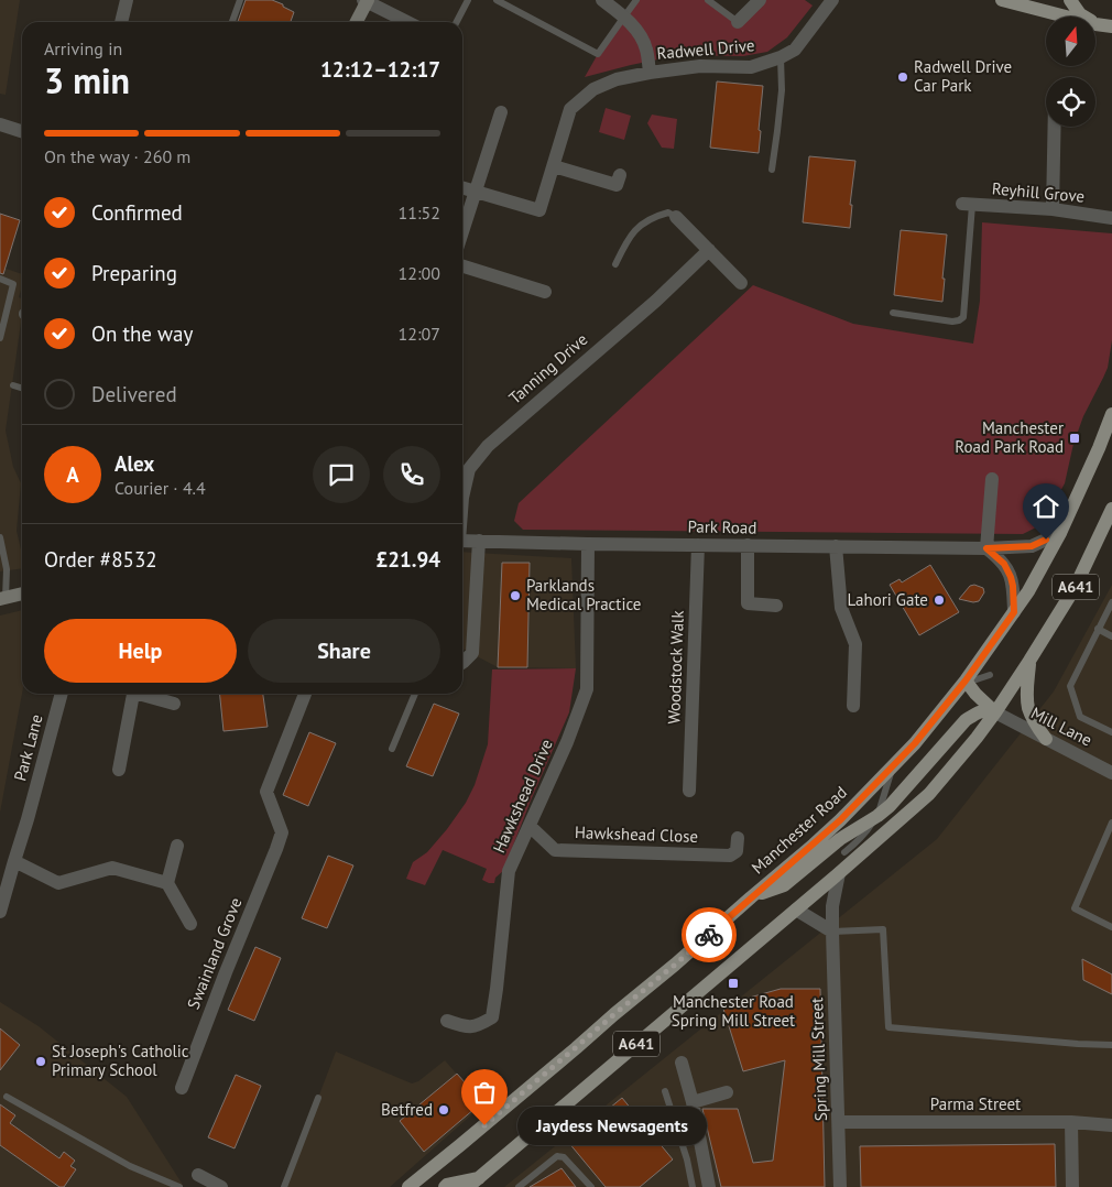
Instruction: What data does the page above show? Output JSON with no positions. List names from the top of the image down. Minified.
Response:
{"streets":{"main road":["A641","Manchester Road"],"street":["Radwell Drive","Reyhill Grove","Tanning Drive","Park Road","Woodstock Walk","Mill Lane","Park Lane","Hawkshead Drive","Hawkshead Close","Swainland Grove","Spring Mill Street","Parma Street"]},"crossings":[["Park Road","Woodstock Walk"],["Park Road","Hawkshead Drive"],["Park Road","Manchester Road"],["A641","Mill Lane"],["A641","Spring Mill Street"],["Hawkshead Drive","Hawkshead Close"],["Spring Mill Street","Parma Street"]],"places":{"other":["Radwell Drive Car Park","Parklands Medical Practice","Lahori Gate","St Joseph's Catholic Primary School","Betfred","Jaydess Newsagents"],"transit":["Manchester Road Park Road","Manchester Road Spring Mill Street"]},"north":"top","page":{"heading":["3 min","Arriving in","12:12–12:17"],"panel":["Alex","Courier · 4.4","Order #8532","£21.94"],"bar":"On the way · 260 m","list":[["Confirmed","11:52"],["Preparing","12:00"],["On the way","12:07"],"Delivered"],"round":"A","buttons":["Help","Share"],"bubble":"Jaydess Newsagents"}}
